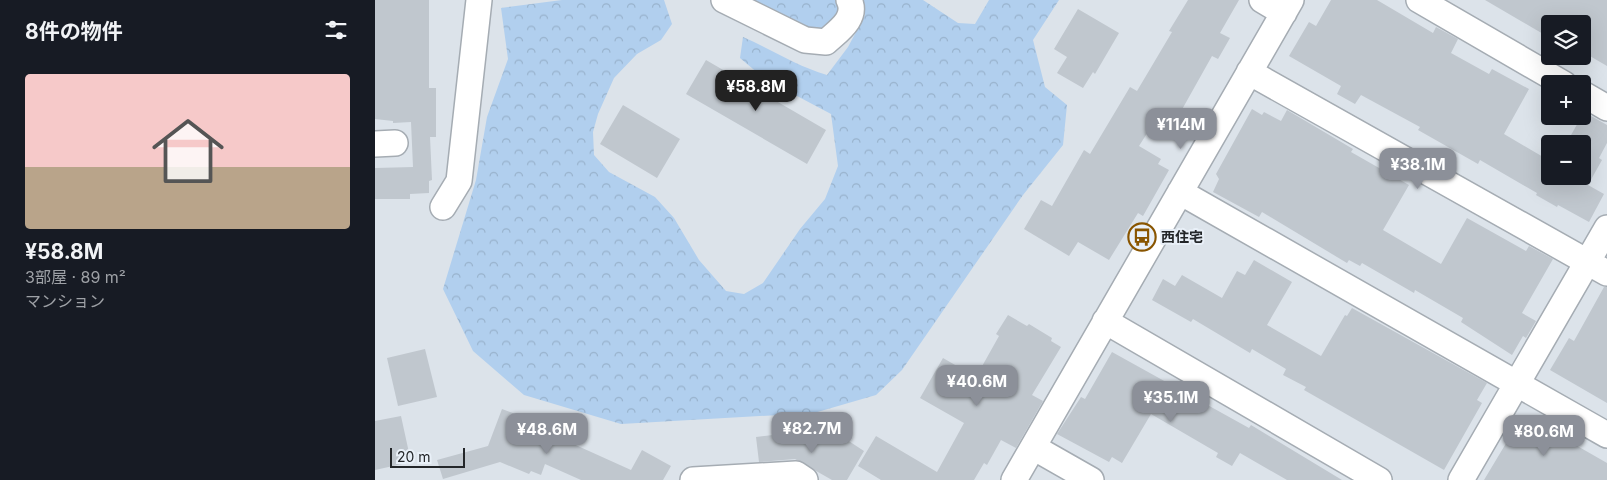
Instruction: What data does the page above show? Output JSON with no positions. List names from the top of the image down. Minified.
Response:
{"places":{"bus stop":["西住宅"]},"scale_bar":"20 m","page":{"heading":"8件の物件","map_buttons":["+","−"],"list":[{"name":"¥58.8M","note":"3部屋 · 89 m² · マンション"}],"price":["¥58.8M","¥114M","¥38.1M","¥40.6M","¥35.1M","¥82.7M","¥48.6M","¥80.6M"],"scale":"20 m"}}
